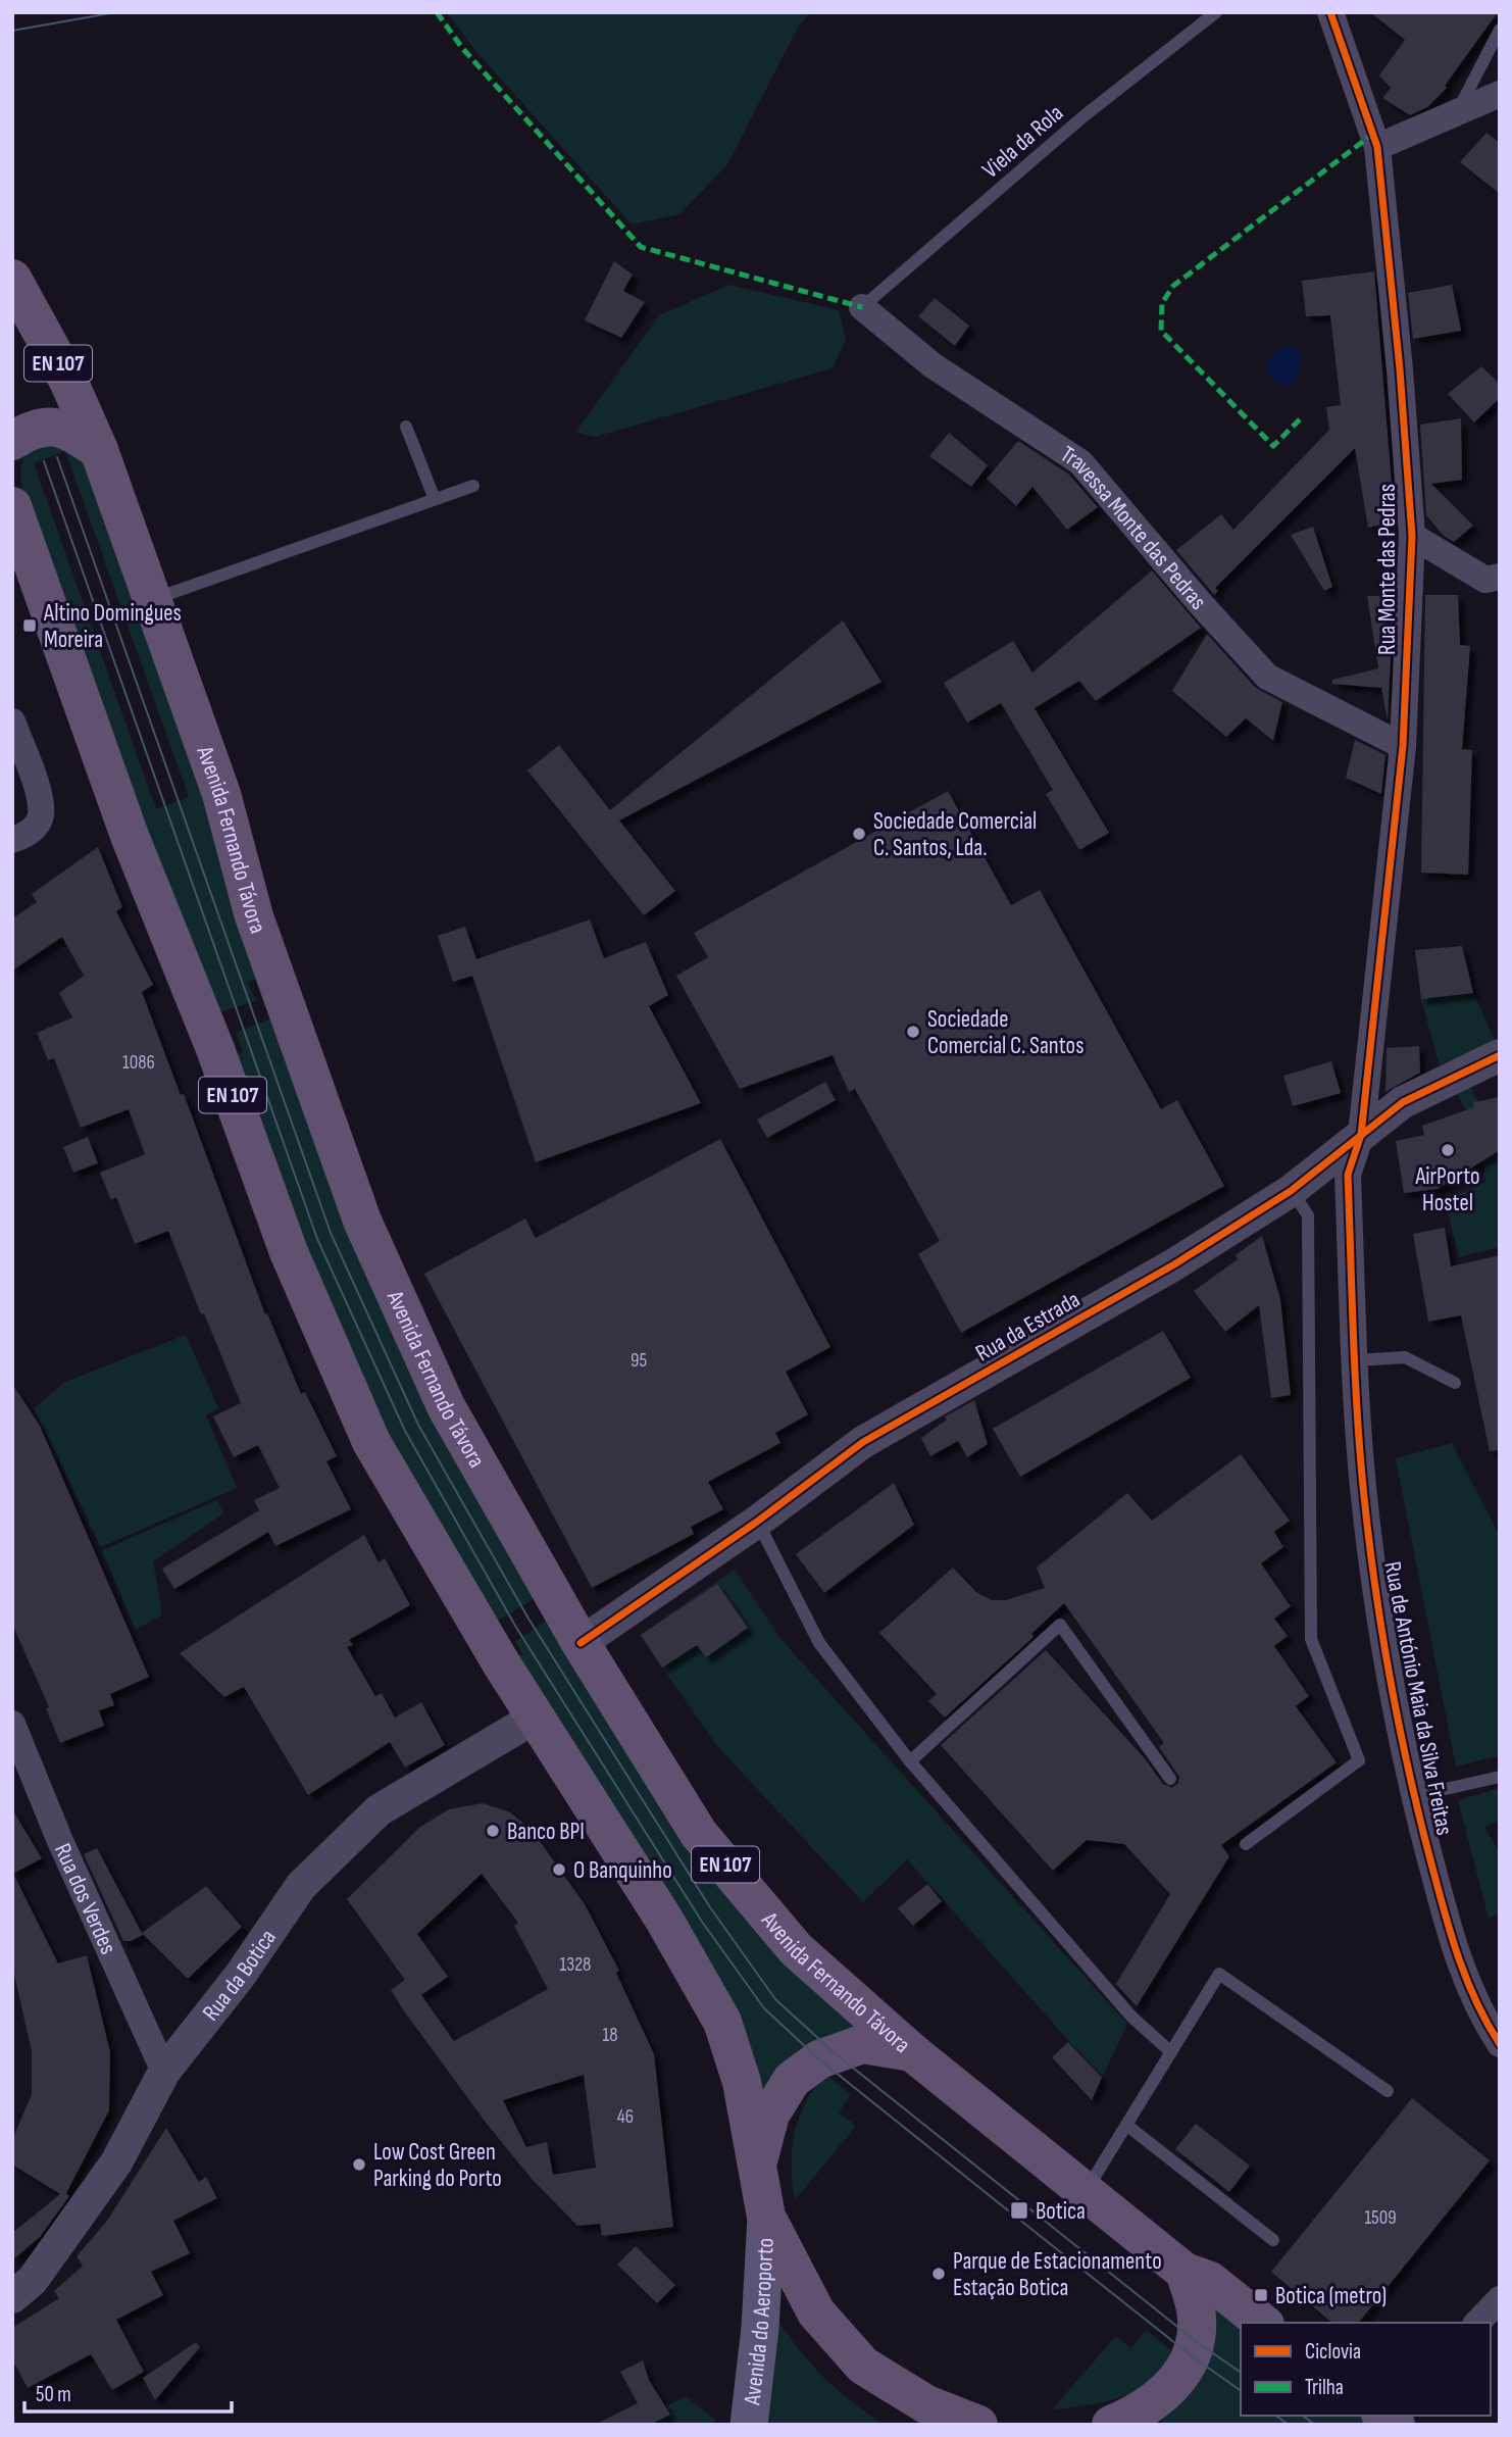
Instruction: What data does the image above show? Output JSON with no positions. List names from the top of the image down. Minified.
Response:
{"streets":{"main road":["EN 107","Avenida Fernando Távora","Avenida do Aeroporto"],"street":["Travessa Monte das Pedras","Rua Monte das Pedras","Rua da Estrada","Rua de António Maia da Silva Freitas","Rua dos Verdes","Rua da Botica"],"lane":["Viela da Rola"]},"crossings":[["Viela da Rola","Travessa Monte das Pedras"],["EN 107","Rua da Botica"],["Travessa Monte das Pedras","Rua Monte das Pedras"],["Rua Monte das Pedras","Rua da Estrada"],["Rua Monte das Pedras","Rua de António Maia da Silva Freitas"],["Avenida Fernando Távora","Rua da Estrada"],["Rua da Estrada","Rua de António Maia da Silva Freitas"],["Rua dos Verdes","Rua da Botica"]],"places":{"transit":["Altino Domingues Moreira","Botica","Botica (metro)"],"other":["Sociedade Comercial C. Santos, Lda.","Sociedade Comercial C. Santos","AirPorto Hostel","Banco BPI","O Banquinho","Low Cost Green Parking do Porto","Parque de Estacionamento Estação Botica"]},"house_numbers":["1086","95","1328","18","46","1509"],"legend":["Ciclovia","Trilha"],"scale_bar":"50 m"}
